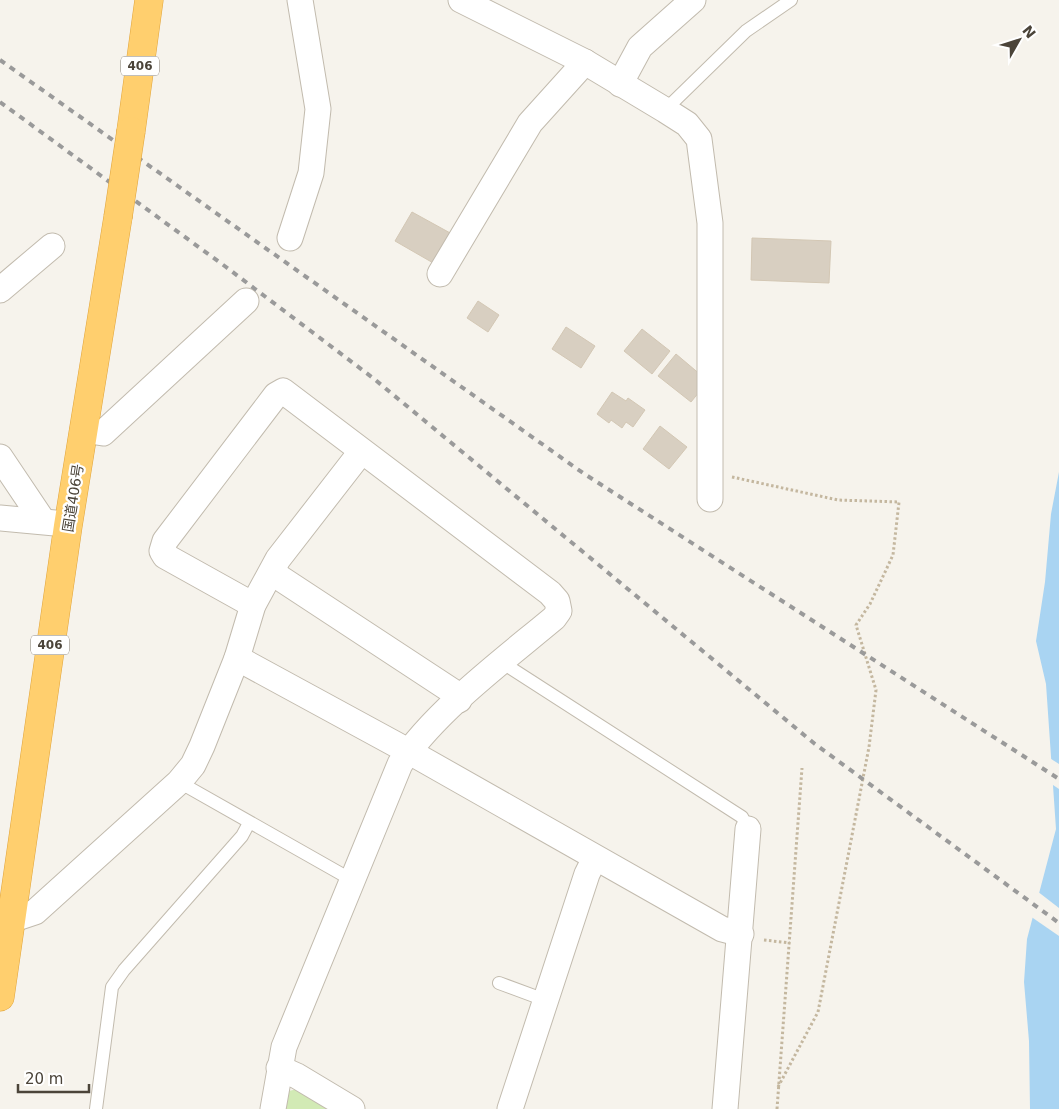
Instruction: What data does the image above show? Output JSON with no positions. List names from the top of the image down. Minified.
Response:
{"streets":{"highway":["406","国道406号"]},"scale_bar":"20 m","north":"top right"}
